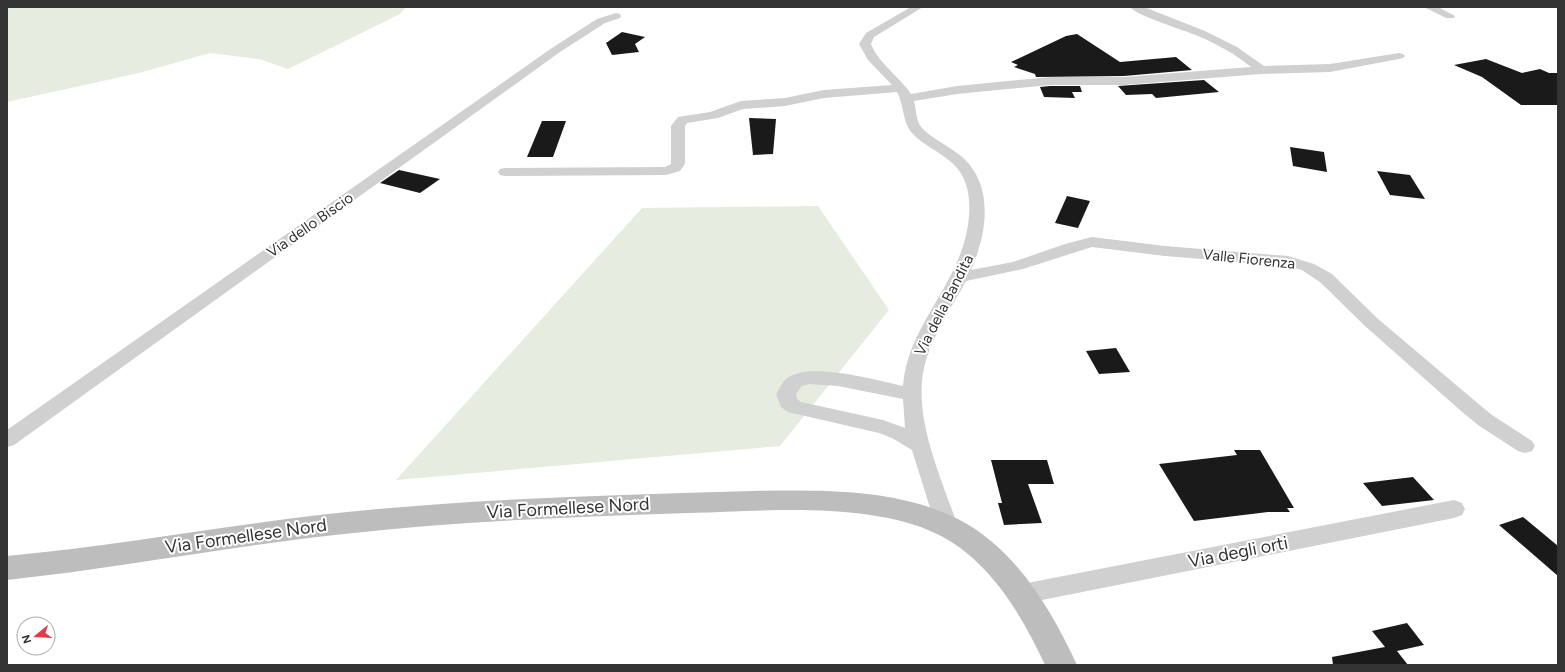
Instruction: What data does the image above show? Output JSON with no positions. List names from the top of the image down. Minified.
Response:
{"streets":{"street":["Via dello Biscio","Valle Fiorenza","Via della Bandita","Via Formellese Nord","Via degli orti"]},"crossings":[["Valle Fiorenza","Via della Bandita"],["Via della Bandita","Via Formellese Nord"],["Via Formellese Nord","Via degli orti"]],"north":"left"}
